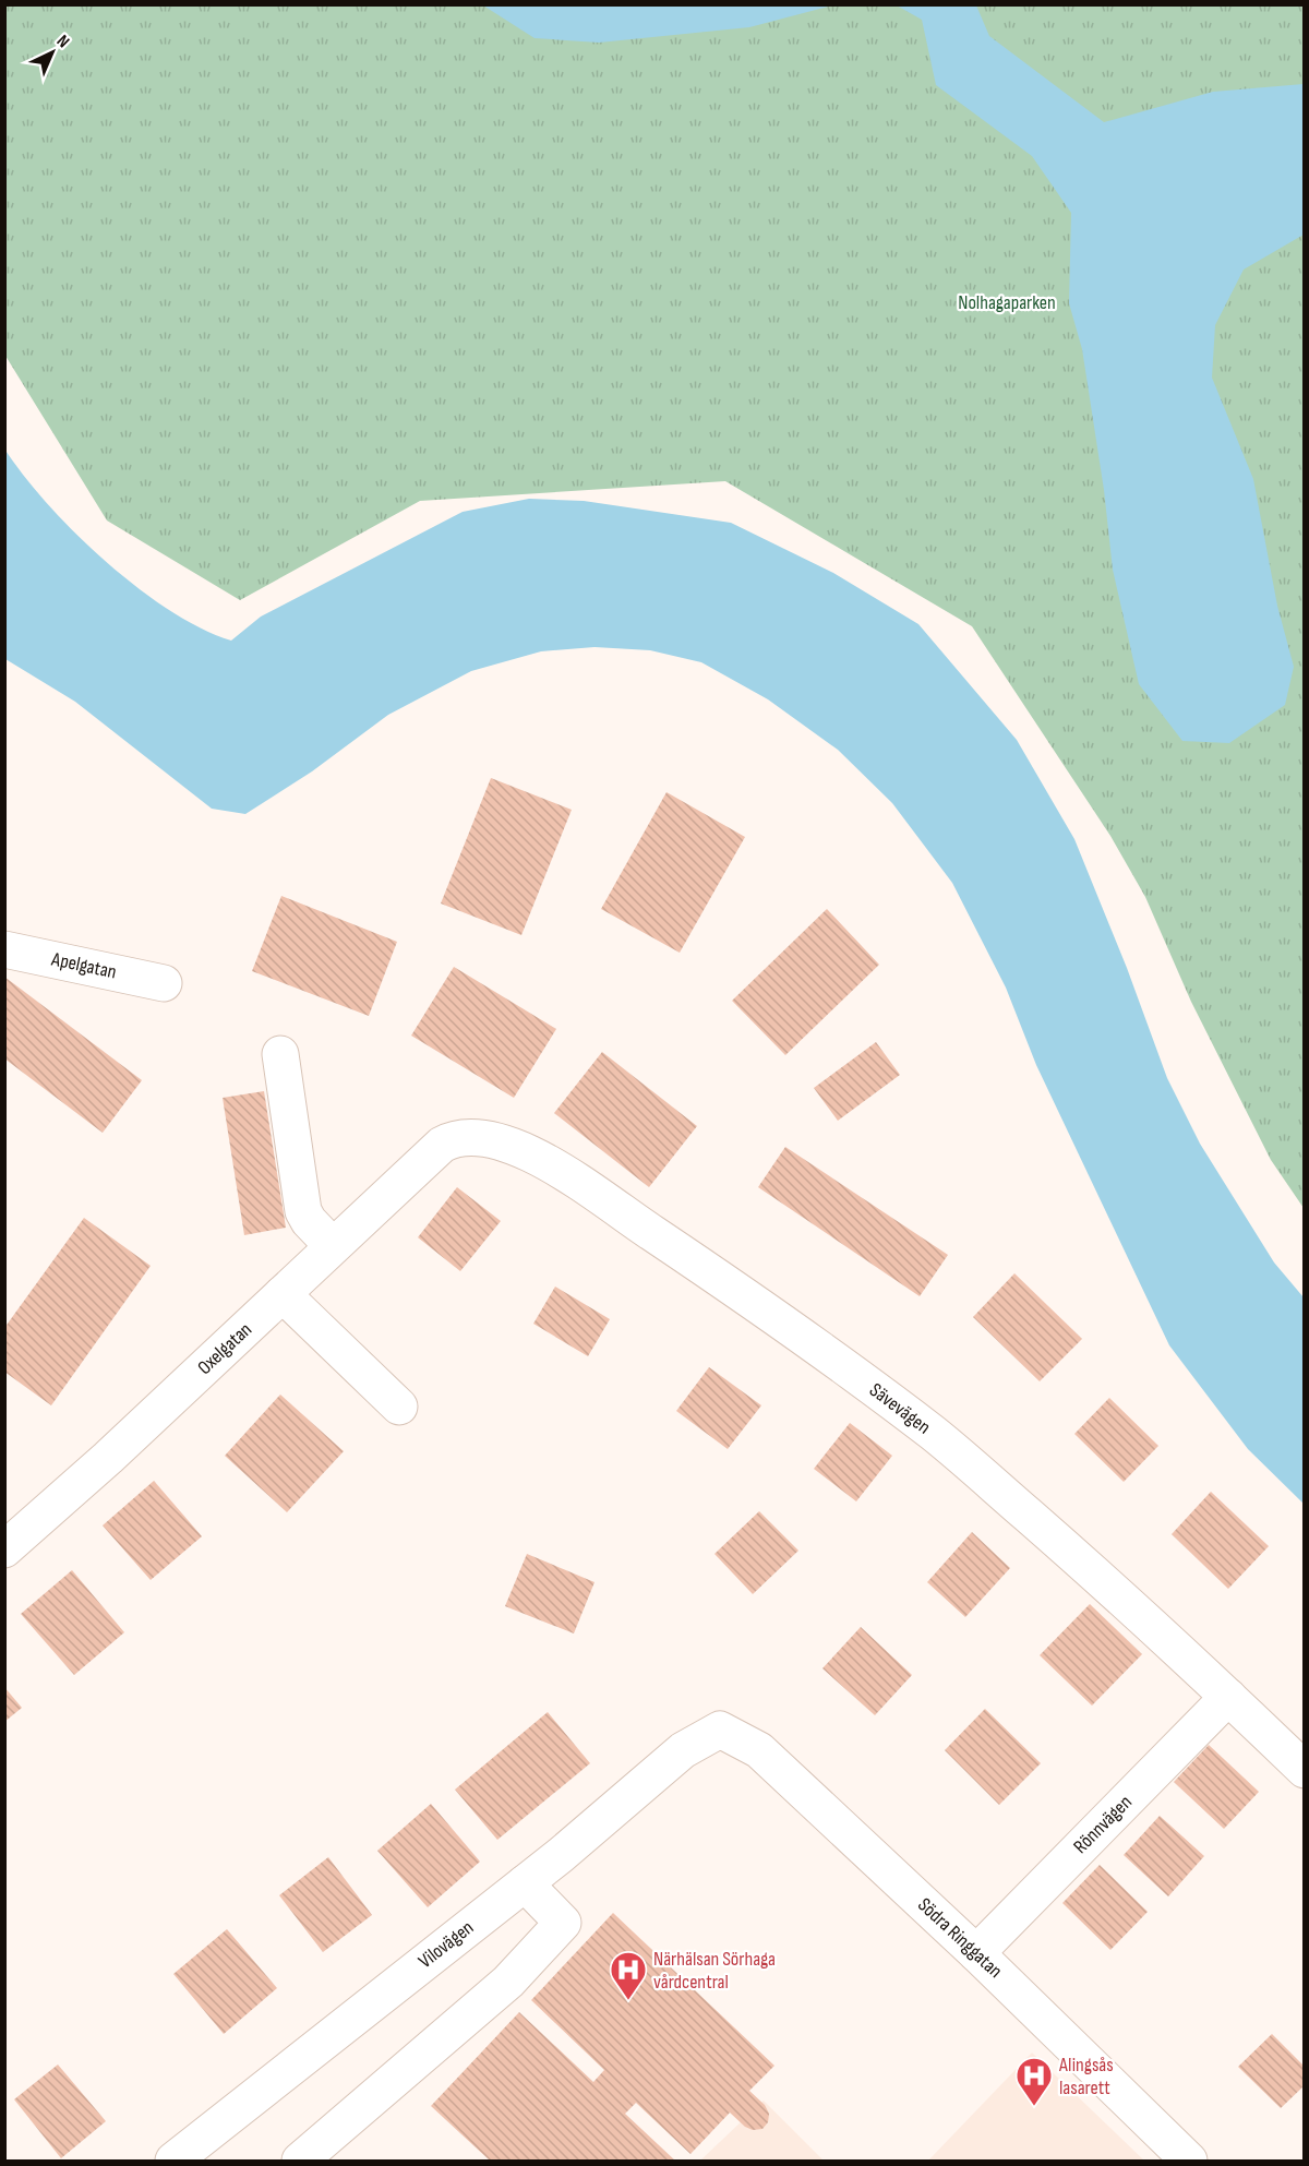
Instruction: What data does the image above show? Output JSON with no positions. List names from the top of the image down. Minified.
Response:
{"streets":{"street":["Apelgatan","Oxelgatan","Sävevägen","Rönnvägen","Södra Ringgatan","Vilovägen"]},"crossings":[["Oxelgatan","Sävevägen"],["Sävevägen","Rönnvägen"],["Rönnvägen","Södra Ringgatan"],["Södra Ringgatan","Vilovägen"]],"parks":["Nolhagaparken"],"places":{"hospital":["Närhälsan Sörhaga vårdcentral","Alingsås lasarett"]},"north":"top right"}
